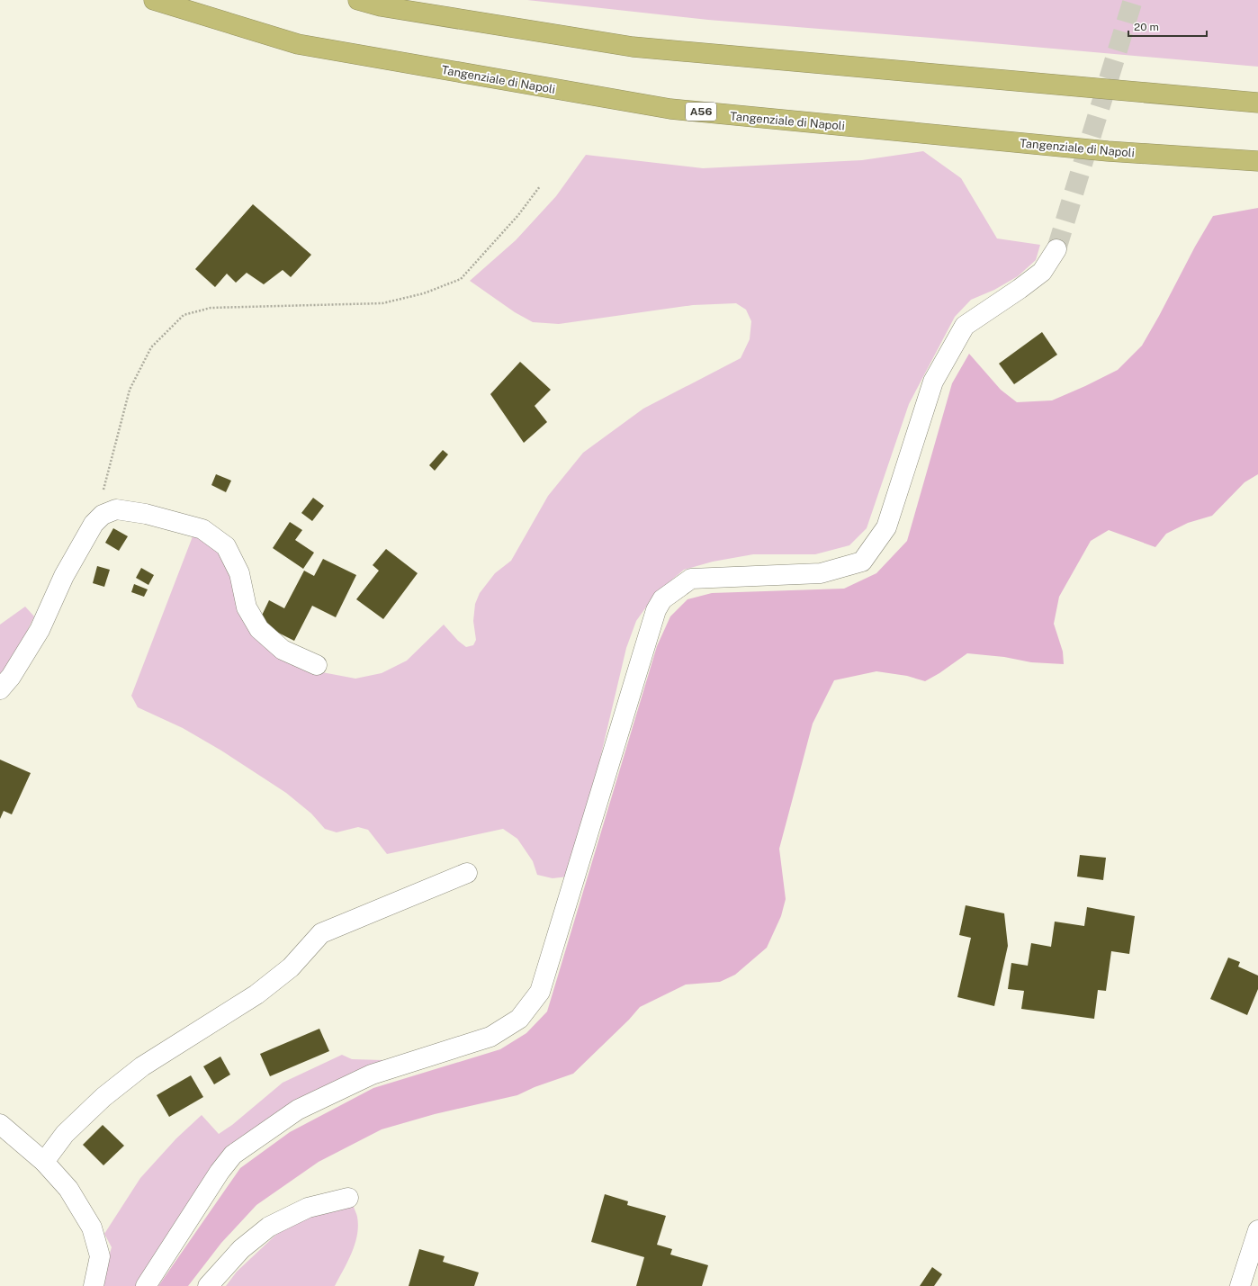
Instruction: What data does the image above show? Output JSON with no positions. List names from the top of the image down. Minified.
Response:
{"streets":{"highway":["Tangenziale di Napoli","A56"]},"scale_bar":"20 m"}
